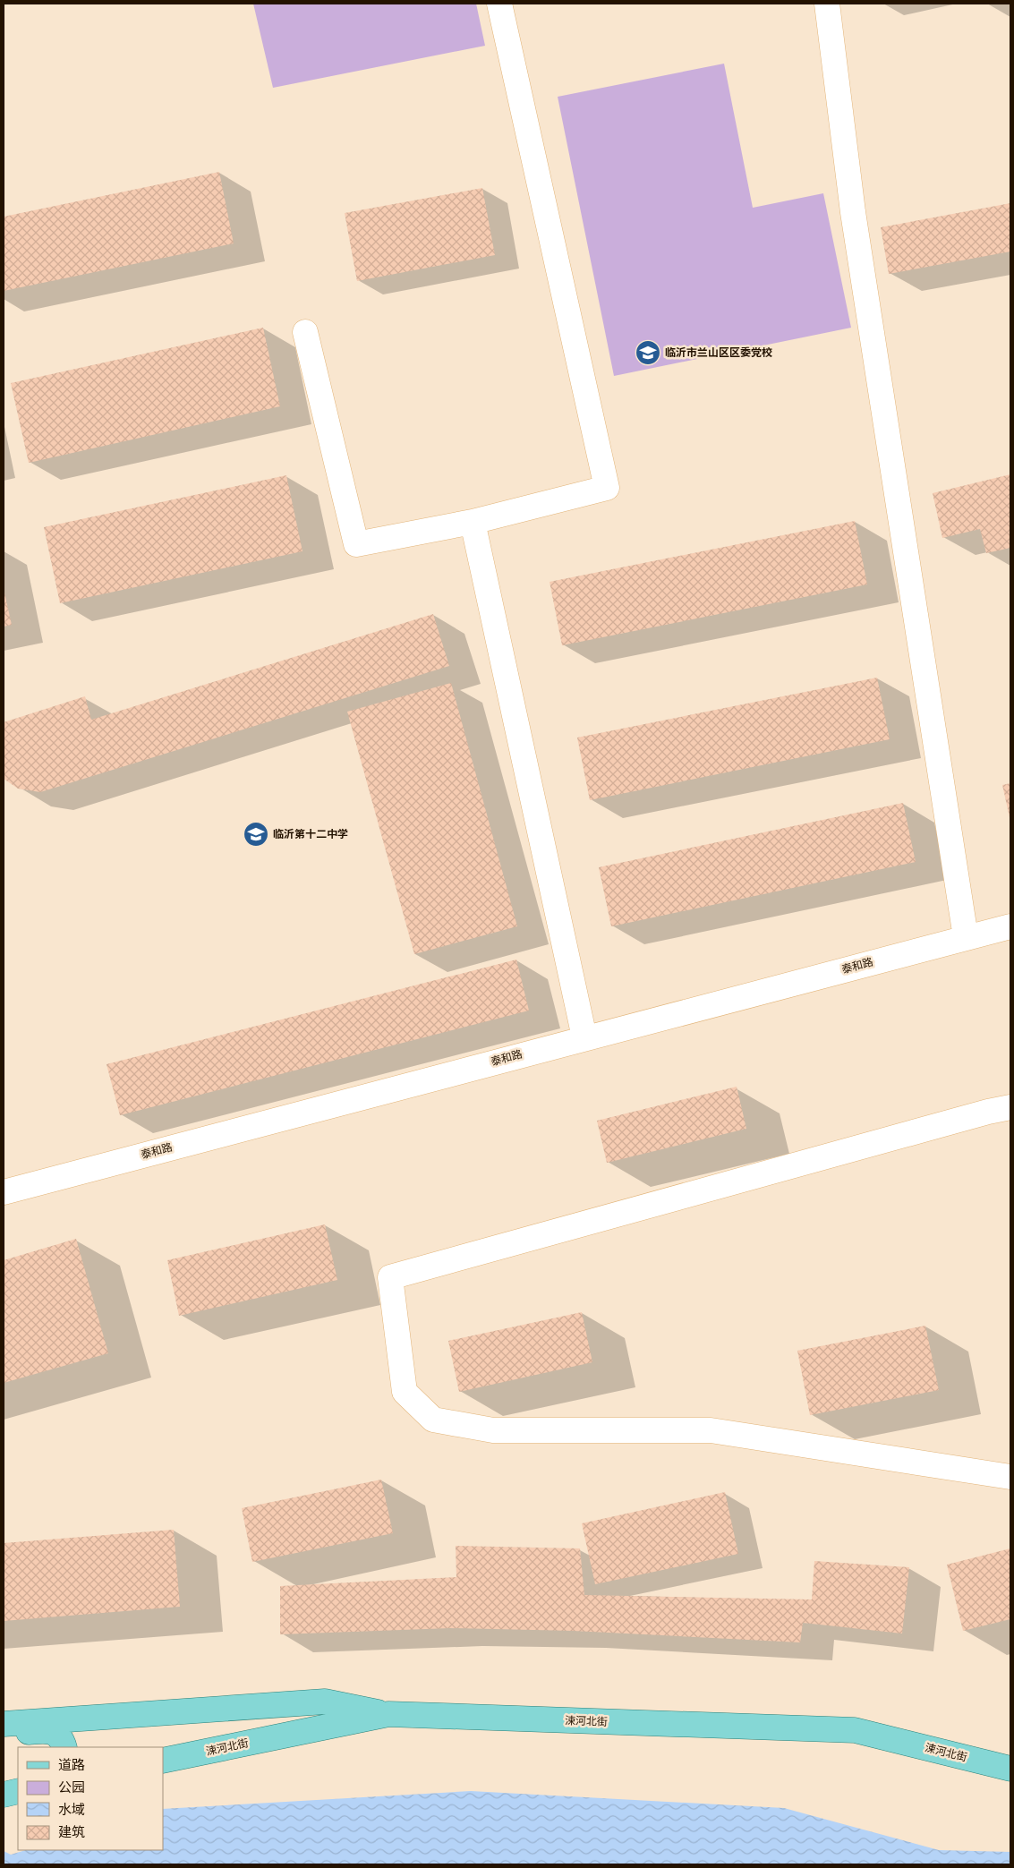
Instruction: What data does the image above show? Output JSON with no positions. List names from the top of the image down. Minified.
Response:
{"streets":{"main road":["涑河北街"],"street":["泰和路"]},"places":{"school or university":["临沂市兰山区区委党校","临沂第十二中学"]},"legend":["道路","公园","水域","建筑"]}
